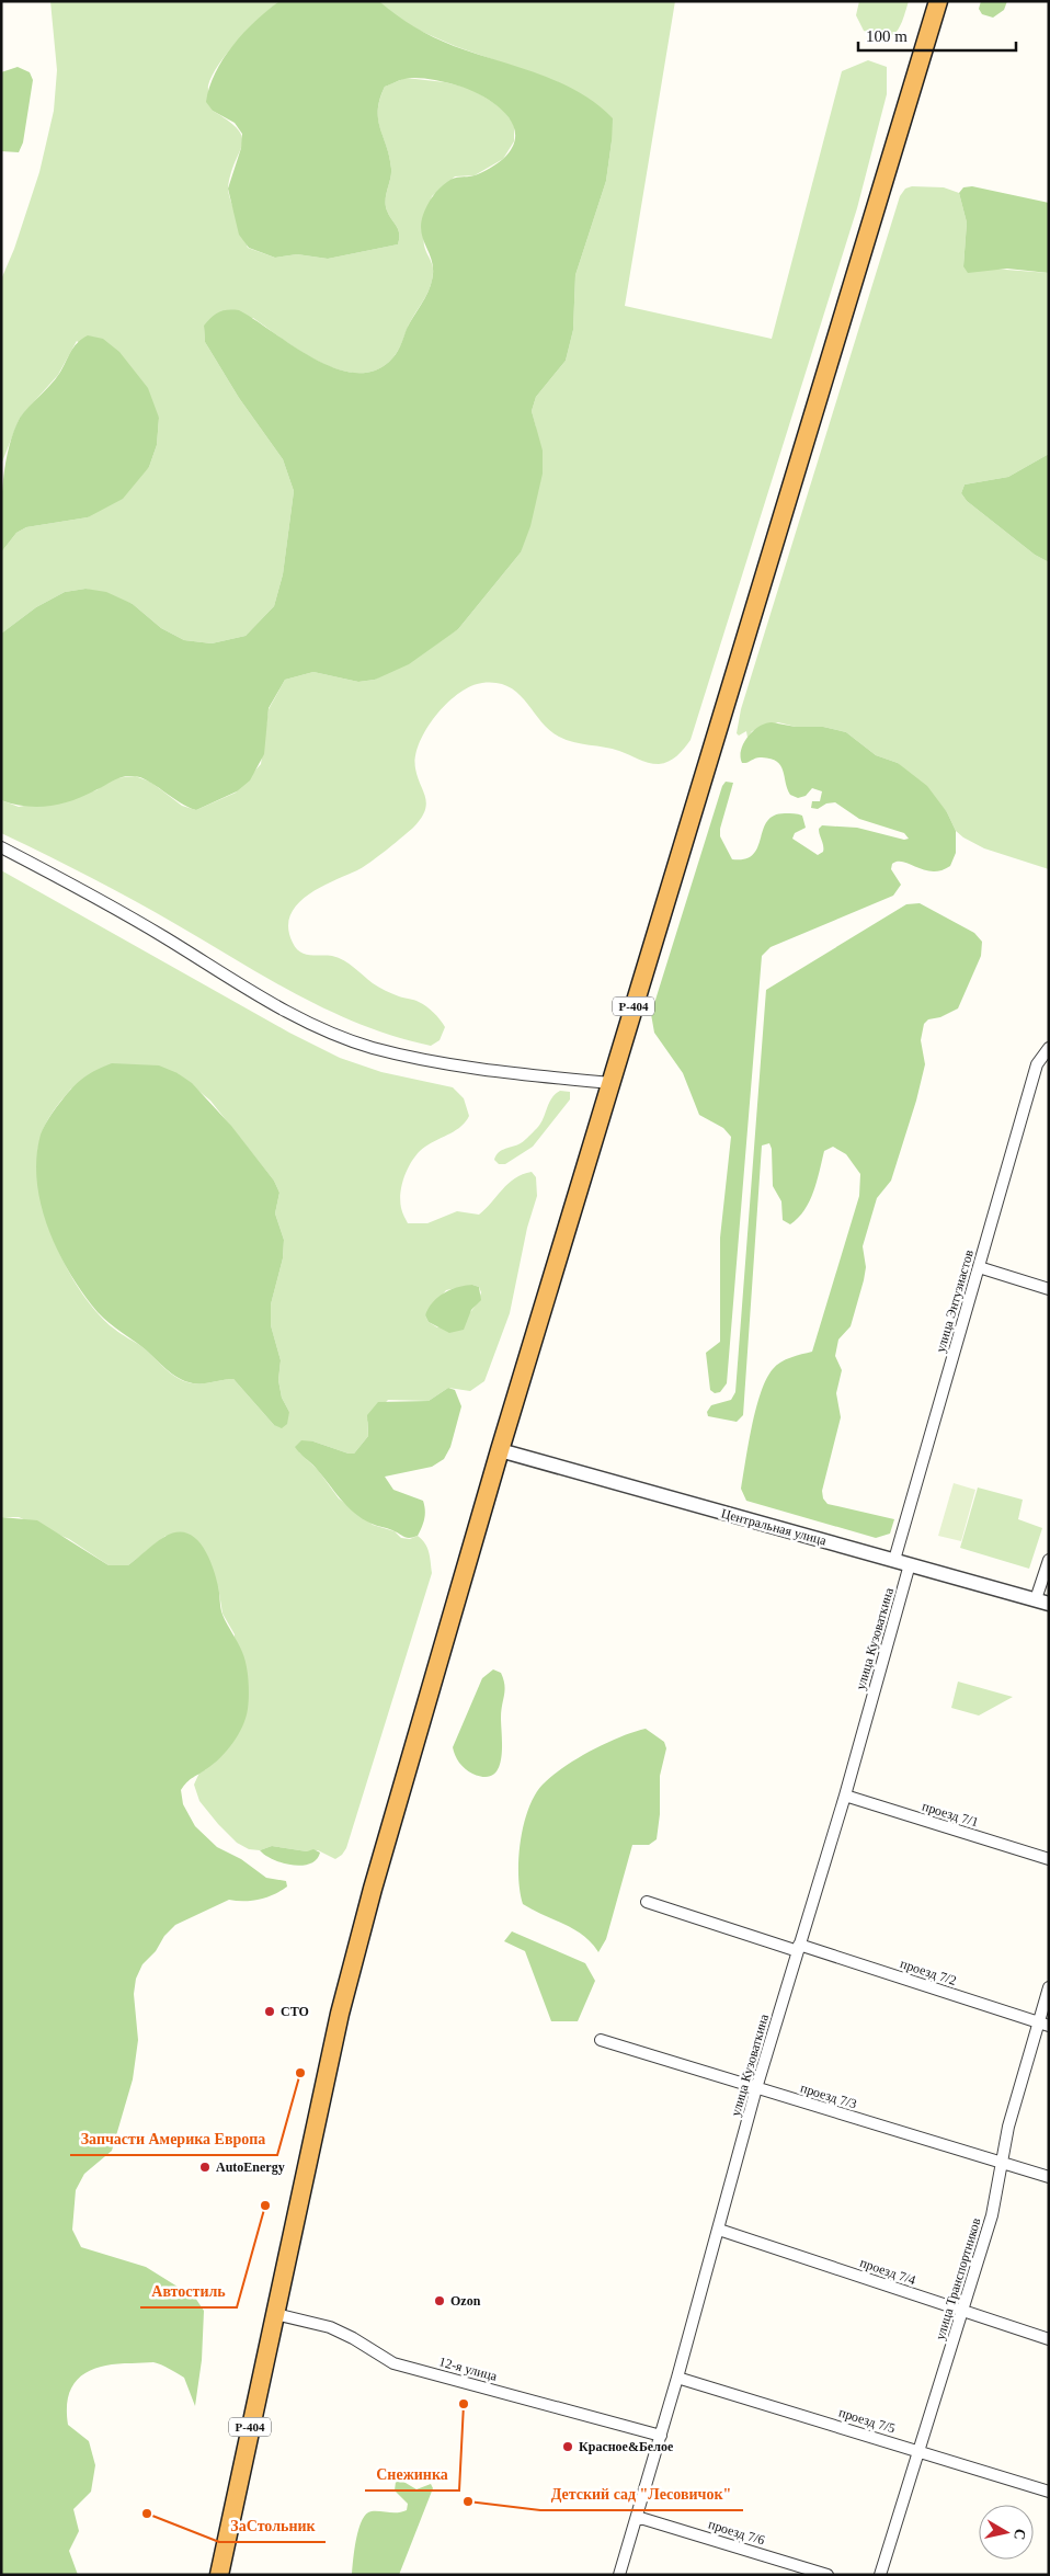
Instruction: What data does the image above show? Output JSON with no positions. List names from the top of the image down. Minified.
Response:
{"streets":{"highway":["Р-404"],"street":["улица Энтузиастов","Центральная улица","улица Кузоваткина","проезд 7/1","проезд 7/2","проезд 7/3","проезд 7/4","улица Транспортников","12-я улица","проезд 7/5","проезд 7/6"]},"crossings":[["Р-404","Центральная улица"],["Р-404","12-я улица"],["улица Энтузиастов","Центральная улица"],["Центральная улица","улица Кузоваткина"],["улица Кузоваткина","проезд 7/1"],["улица Кузоваткина","проезд 7/2"],["улица Кузоваткина","проезд 7/3"],["улица Кузоваткина","проезд 7/4"],["улица Кузоваткина","12-я улица"],["улица Кузоваткина","проезд 7/5"],["улица Кузоваткина","проезд 7/6"],["проезд 7/2","улица Транспортников"],["проезд 7/3","улица Транспортников"],["проезд 7/4","улица Транспортников"],["улица Транспортников","проезд 7/5"]],"places":["СТО","Запчасти Америка Европа","AutoEnergy","Автостиль","Ozon","Снежинка","Красное&Белое","Детский сад \"Лесовичок\"","ЗаСтольник"],"scale_bar":"100 m","north":"right"}
